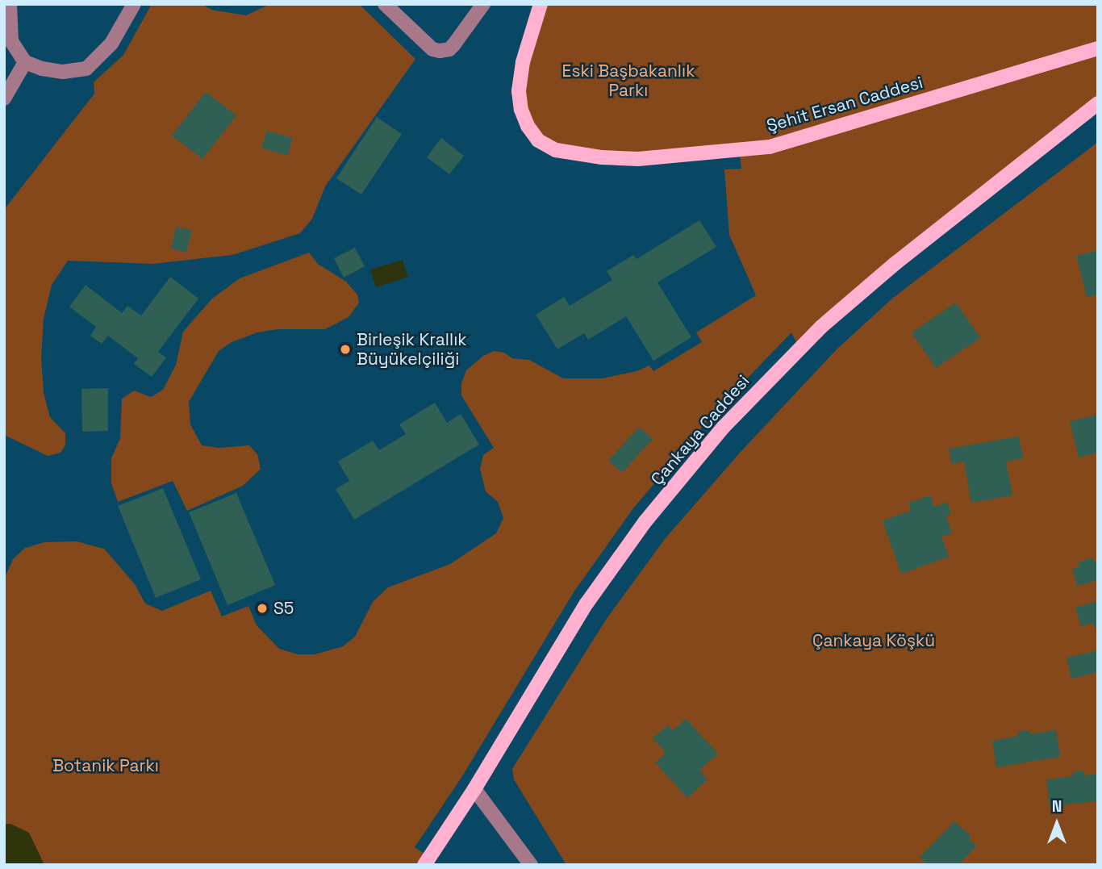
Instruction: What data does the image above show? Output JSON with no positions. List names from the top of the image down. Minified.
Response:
{"streets":{"main road":["Şehit Ersan Caddesi","Çankaya Caddesi"]},"parks":["Eski Başbakanlık Parkı","Çankaya Köşkü","Botanik Parkı"],"places":["Birleşik Krallık Büyükelçiliği","S5"],"north":"top"}
